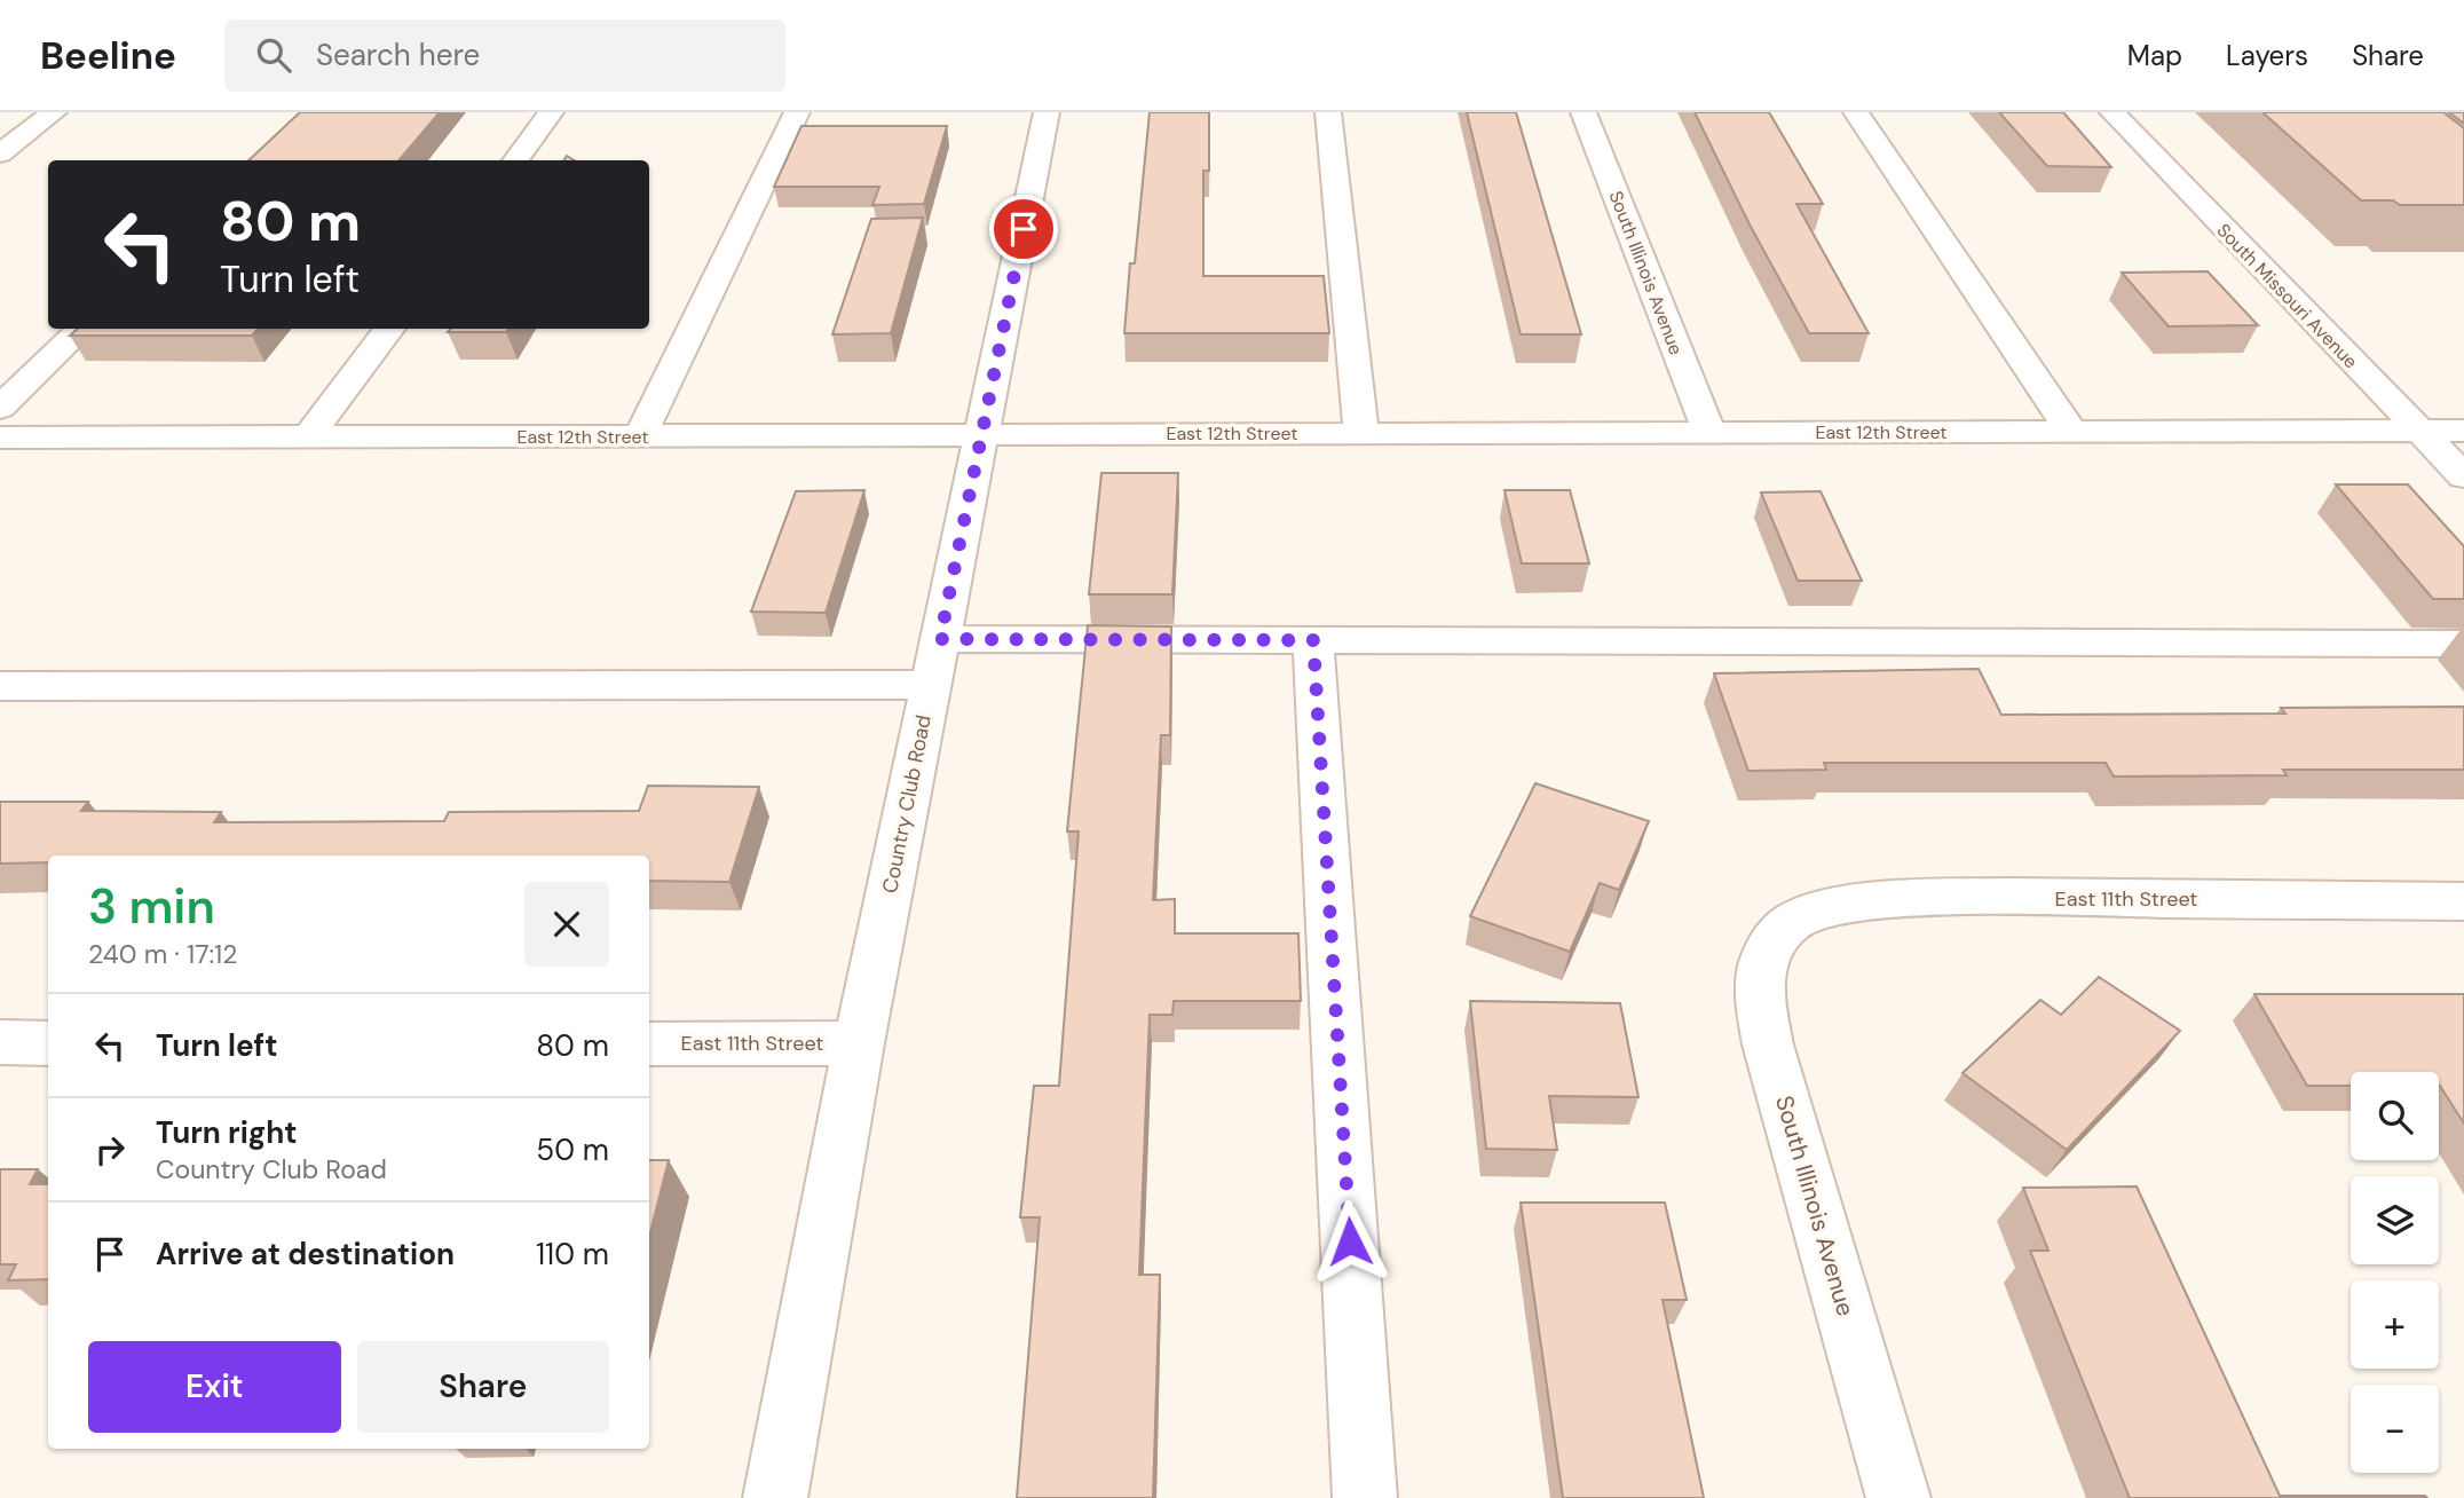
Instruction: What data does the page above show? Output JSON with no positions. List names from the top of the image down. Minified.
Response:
{"streets":{"street":["South Illinois Avenue","South Missouri Avenue","East 12th Street","Country Club Road","East 11th Street"]},"crossings":[["South Illinois Avenue","East 12th Street"],["South Illinois Avenue","East 11th Street"],["South Missouri Avenue","East 12th Street"],["East 12th Street","Country Club Road"],["Country Club Road","East 11th Street"]],"page":{"header":"Beeline","search":"Search here","nav":["Map","Layers","Share"],"turn":["80 m","Turn left"],"heading":["3 min","240 m · 17:12"],"list":[{"name":"Turn left","value":"80 m"},{"name":"Turn right","note":"Country Club Road","value":"50 m"},{"name":"Arrive at destination","value":"110 m"}],"map_buttons":["+","−"],"buttons":["Exit","Share"]}}
